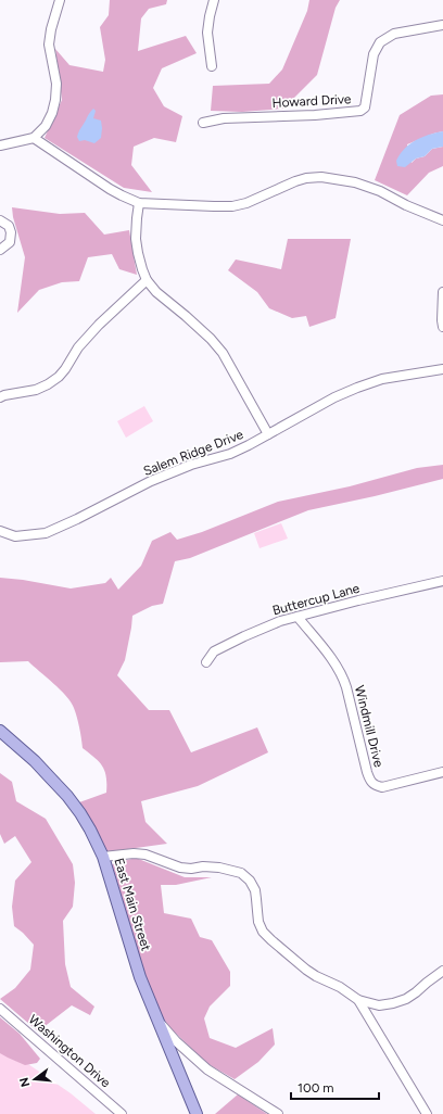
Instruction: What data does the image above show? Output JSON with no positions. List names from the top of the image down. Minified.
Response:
{"streets":{"main road":["East Main Street"],"street":["Howard Drive","Salem Ridge Drive","Buttercup Lane","Windmill Drive","Washington Drive"]},"crossings":[["Buttercup Lane","Windmill Drive"]],"scale_bar":"100 m","north":"left"}
